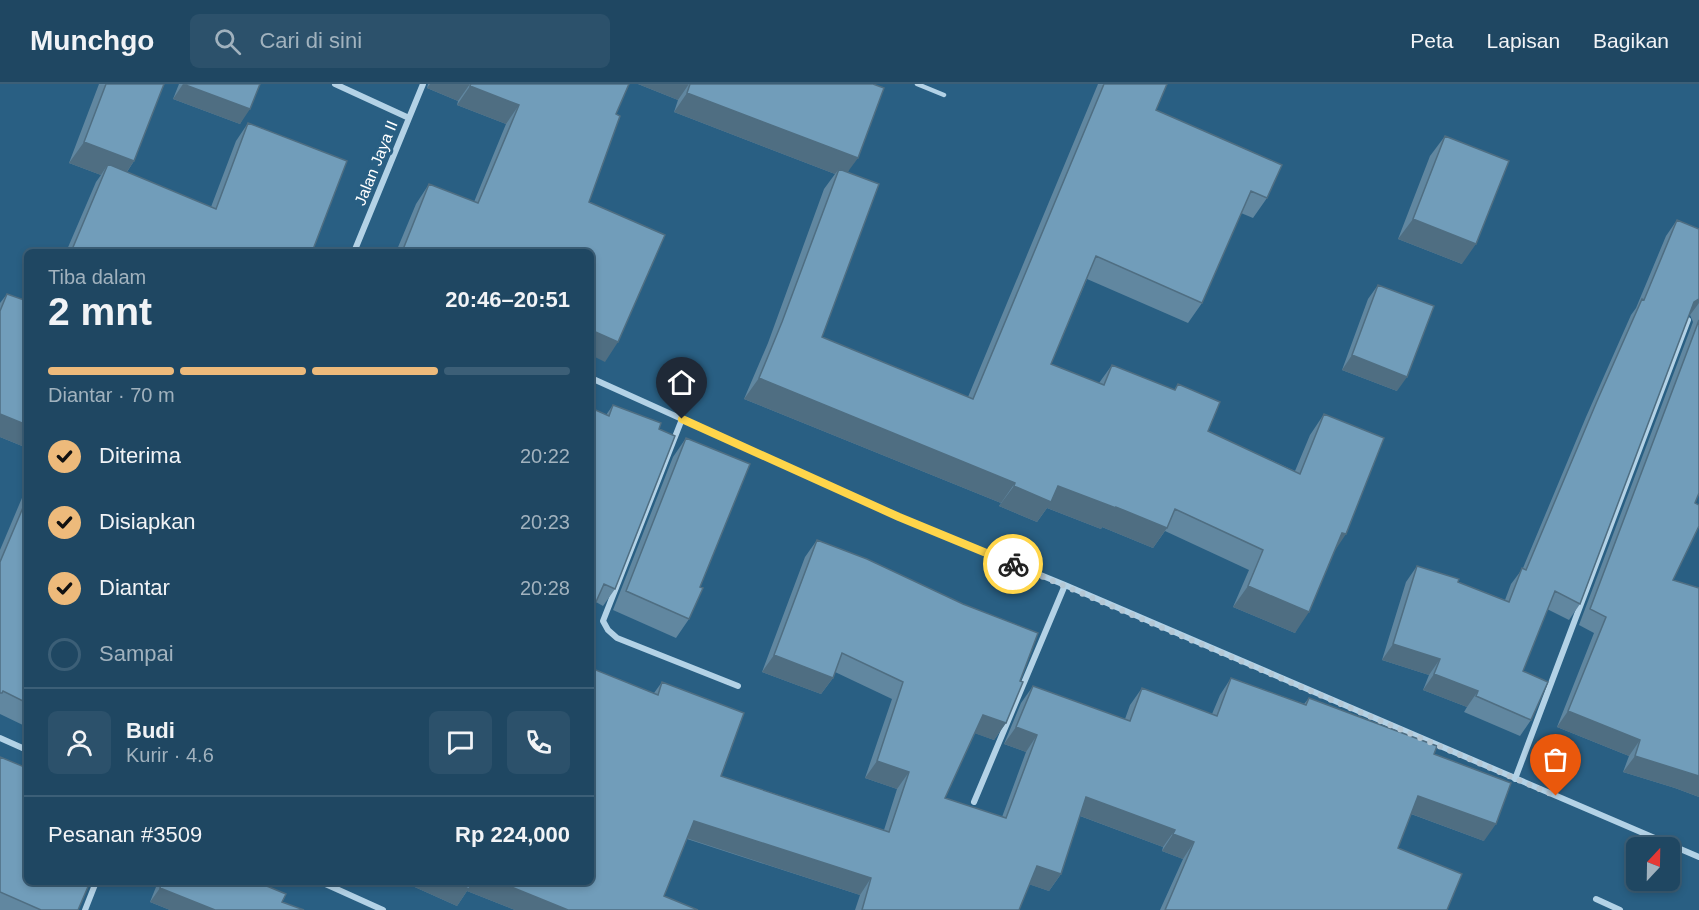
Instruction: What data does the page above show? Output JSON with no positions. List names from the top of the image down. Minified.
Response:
{"streets":{"street":["Jalan Jaya II"]},"north":"top","page":{"header":"Munchgo","search":"Cari di sini","nav":["Peta","Lapisan","Bagikan"],"heading":["2 mnt","Tiba dalam","20:46–20:51"],"panel":["Budi","Kurir · 4.6","Pesanan #3509","Rp 224,000"],"bar":"Diantar · 70 m","list":[["Diterima","20:22"],["Disiapkan","20:23"],["Diantar","20:28"],"Sampai"]}}
